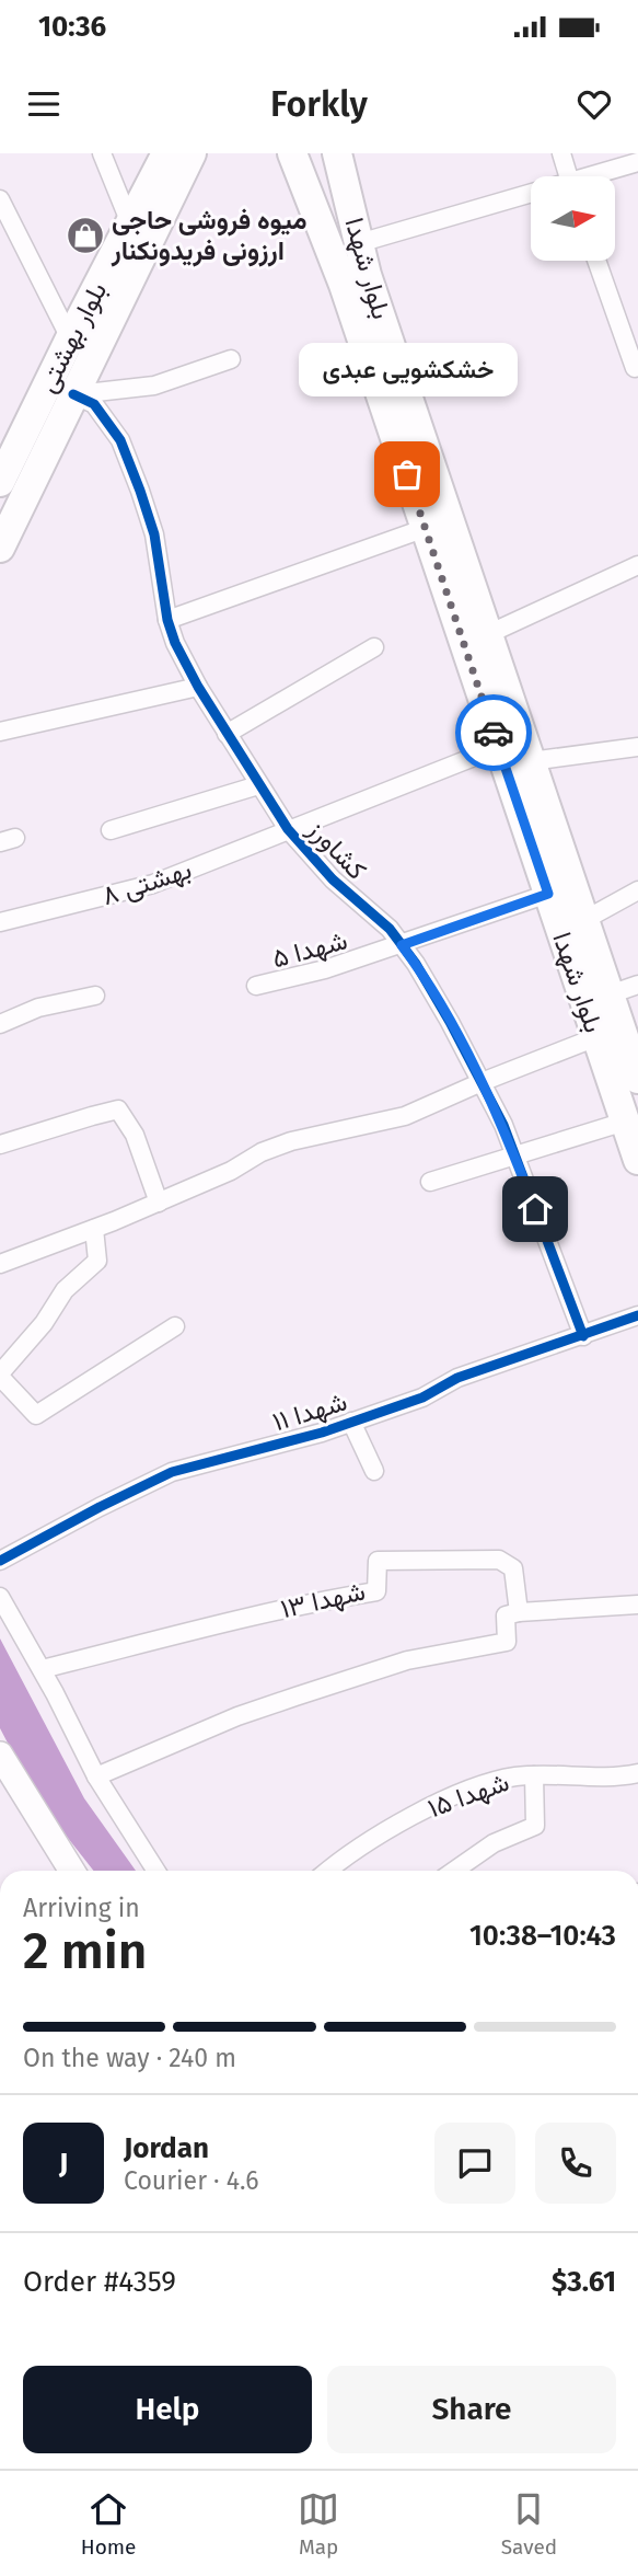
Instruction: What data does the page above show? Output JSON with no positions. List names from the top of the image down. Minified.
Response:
{"streets":{"main road":["بلوار شهدا","بلوار بهشتی"],"street":["کشاورز","بهشتی ۸","شهدا ۵","شهدا ۱۱","شهدا ۱۳","شهدا ۱۵"]},"crossings":[["بلوار شهدا","بهشتی ۸"],["بلوار شهدا","شهدا ۵"],["بلوار بهشتی","کشاورز"],["کشاورز","بهشتی ۸"],["کشاورز","شهدا ۵"],["کشاورز","شهدا ۱۱"]],"places":{"shop":["میوه فروشی حاجی ارزونی فریدونکنار"],"other":["خشکشویی عبدی"]},"north":"right","page":{"status":"10:36","header":"Forkly","bubble":"خشکشویی عبدی","heading":["2 min","Arriving in","10:38–10:43"],"panel":["Jordan","Courier · 4.6","Order #4359","$3.61"],"bar":"On the way · 240 m","round":"J","buttons":["Help","Share"],"tabs":["Home","Map","Saved"]}}
